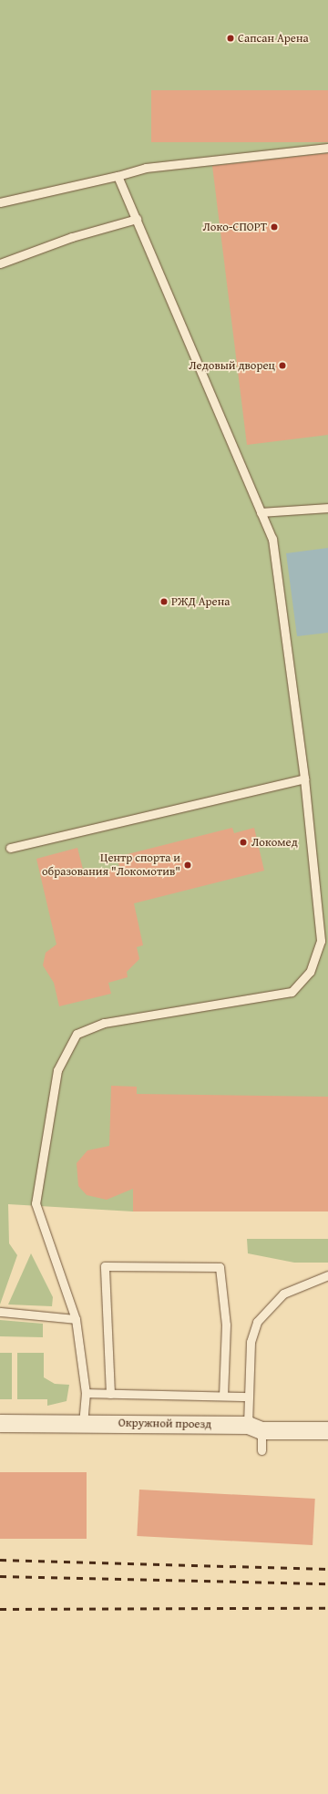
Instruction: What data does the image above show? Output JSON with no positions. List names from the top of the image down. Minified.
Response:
{"streets":{"street":["Окружной проезд"]},"places":["Сапсан Арена","Локо-СПОРТ","Ледовый дворец","РЖД Арена","Локомед","Центр спорта и образования \"Локомотив\""]}
